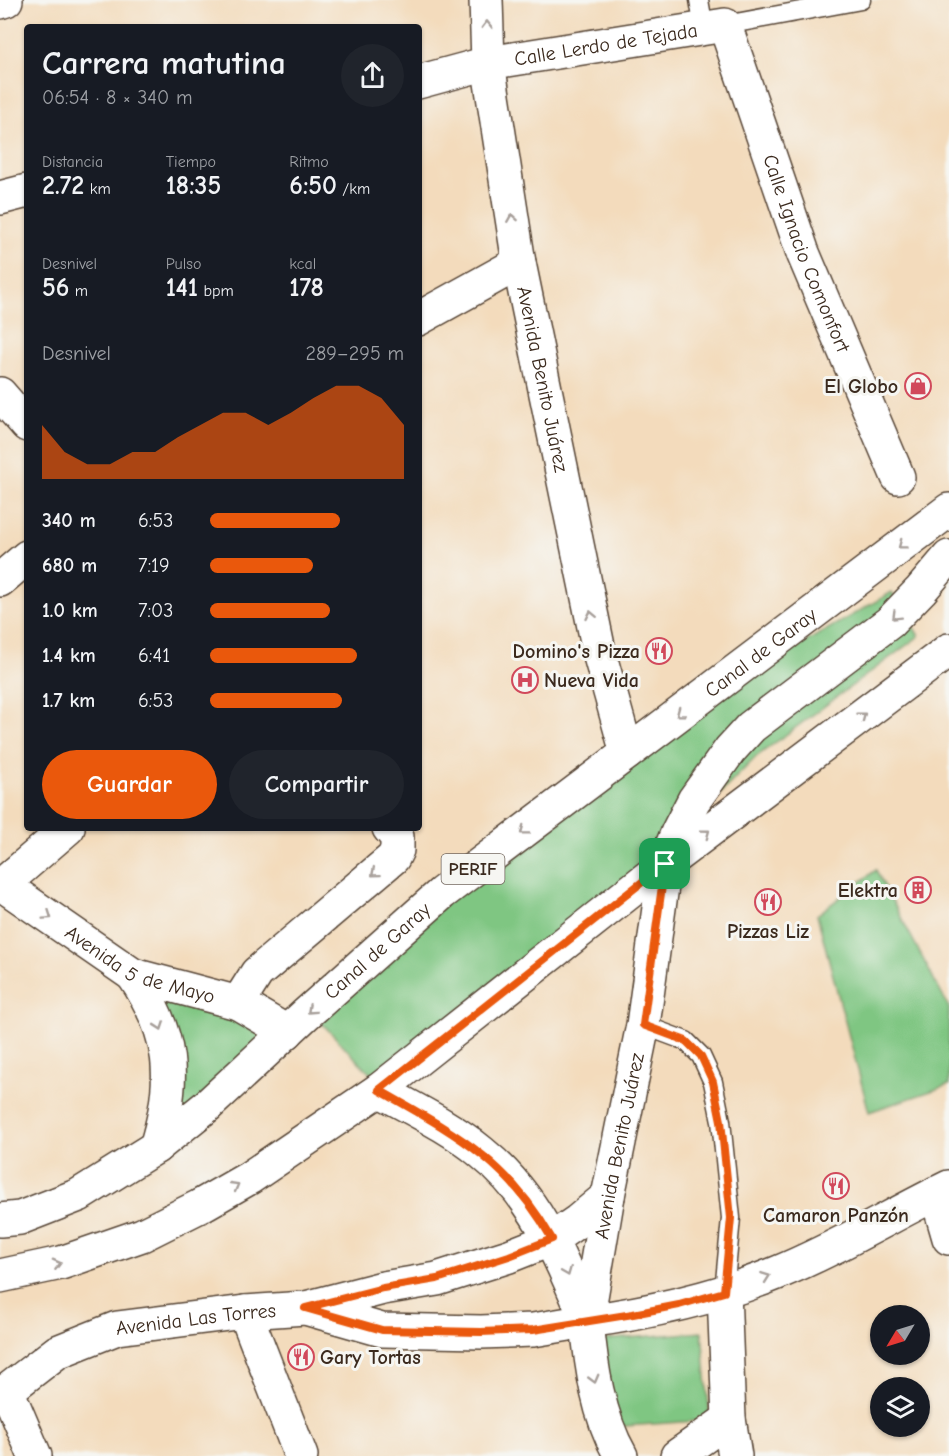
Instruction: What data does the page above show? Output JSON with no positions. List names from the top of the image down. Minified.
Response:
{"streets":{"street":["Calle Lerdo de Tejada","Calle Ignacio Comonfort","Avenida Benito Juárez","Canal de Garay","PERIF","Avenida 5 de Mayo","Avenida Las Torres"]},"crossings":[["Calle Lerdo de Tejada","Calle Ignacio Comonfort"],["Calle Lerdo de Tejada","Avenida Benito Juárez"],["Avenida Benito Juárez","Canal de Garay"],["Avenida Benito Juárez","Avenida Las Torres"],["Canal de Garay","Avenida 5 de Mayo"]],"one_way":["Avenida 5 de Mayo"],"places":{"shop":["El Globo"],"restaurant":["Domino's Pizza","Pizzas Liz","Camaron Panzón","Gary Tortas"],"hospital":["Nueva Vida"],"building":["Elektra"]},"north":"bottom left","page":{"heading":["Carrera matutina","06:54 · 8 × 340 m"],"stats":[["Distancia","2.72 km"],["Tiempo","18:35"],["Ritmo","6:50 /km"],["Desnivel","56 m"],["Pulso","141 bpm"],["kcal","178"]],"chart":["Desnivel","289–295 m"],"list":[{"name":"340 m","note":"6:53"},{"name":"680 m","note":"7:19"},{"name":"1.0 km","note":"7:03"},{"name":"1.4 km","note":"6:41"},{"name":"1.7 km","note":"6:53"}],"buttons":["Guardar","Compartir"]}}
